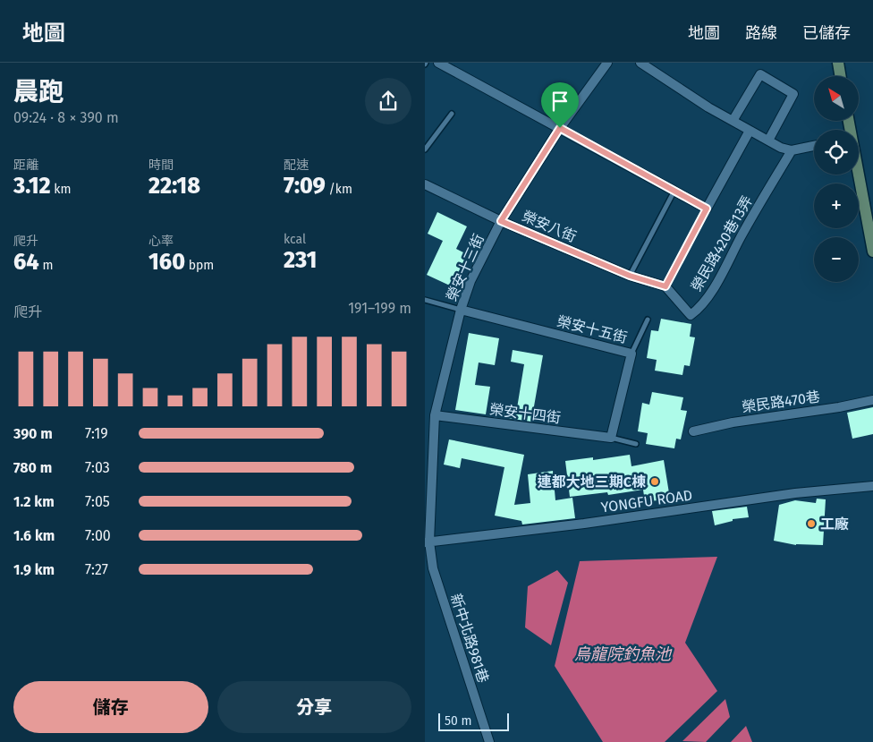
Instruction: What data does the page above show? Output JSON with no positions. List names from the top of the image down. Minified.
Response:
{"streets":{"street":["榮安八街","榮民路420巷13弄","榮安十三街","榮安十五街","榮民路470巷","榮安十四街","YONGFU ROAD","新中北路981巷"]},"crossings":[["榮安八街","榮民路420巷13弄"],["榮安八街","榮安十三街"],["榮安十三街","榮安十五街"],["榮安十三街","榮安十四街"],["榮安十三街","YONGFU ROAD"],["榮安十三街","新中北路981巷"],["榮安十五街","榮安十四街"],["YONGFU ROAD","新中北路981巷"]],"water":["烏龍院釣魚池"],"places":["連都大地三期C棟","工廠"],"scale_bar":"50 m","north":"top left","page":{"header":"地圖","nav":["地圖","路線","已儲存"],"heading":["晨跑","09:24 · 8 × 390 m"],"map_buttons":["+","−"],"stats":[["距離","3.12 km"],["時間","22:18"],["配速","7:09 /km"],["爬升","64 m"],["心率","160 bpm"],["kcal","231"]],"chart":["爬升","191–199 m"],"list":[{"name":"390 m","note":"7:19"},{"name":"780 m","note":"7:03"},{"name":"1.2 km","note":"7:05"},{"name":"1.6 km","note":"7:00"},{"name":"1.9 km","note":"7:27"}],"buttons":["儲存","分享"],"scale":"50 m"}}
